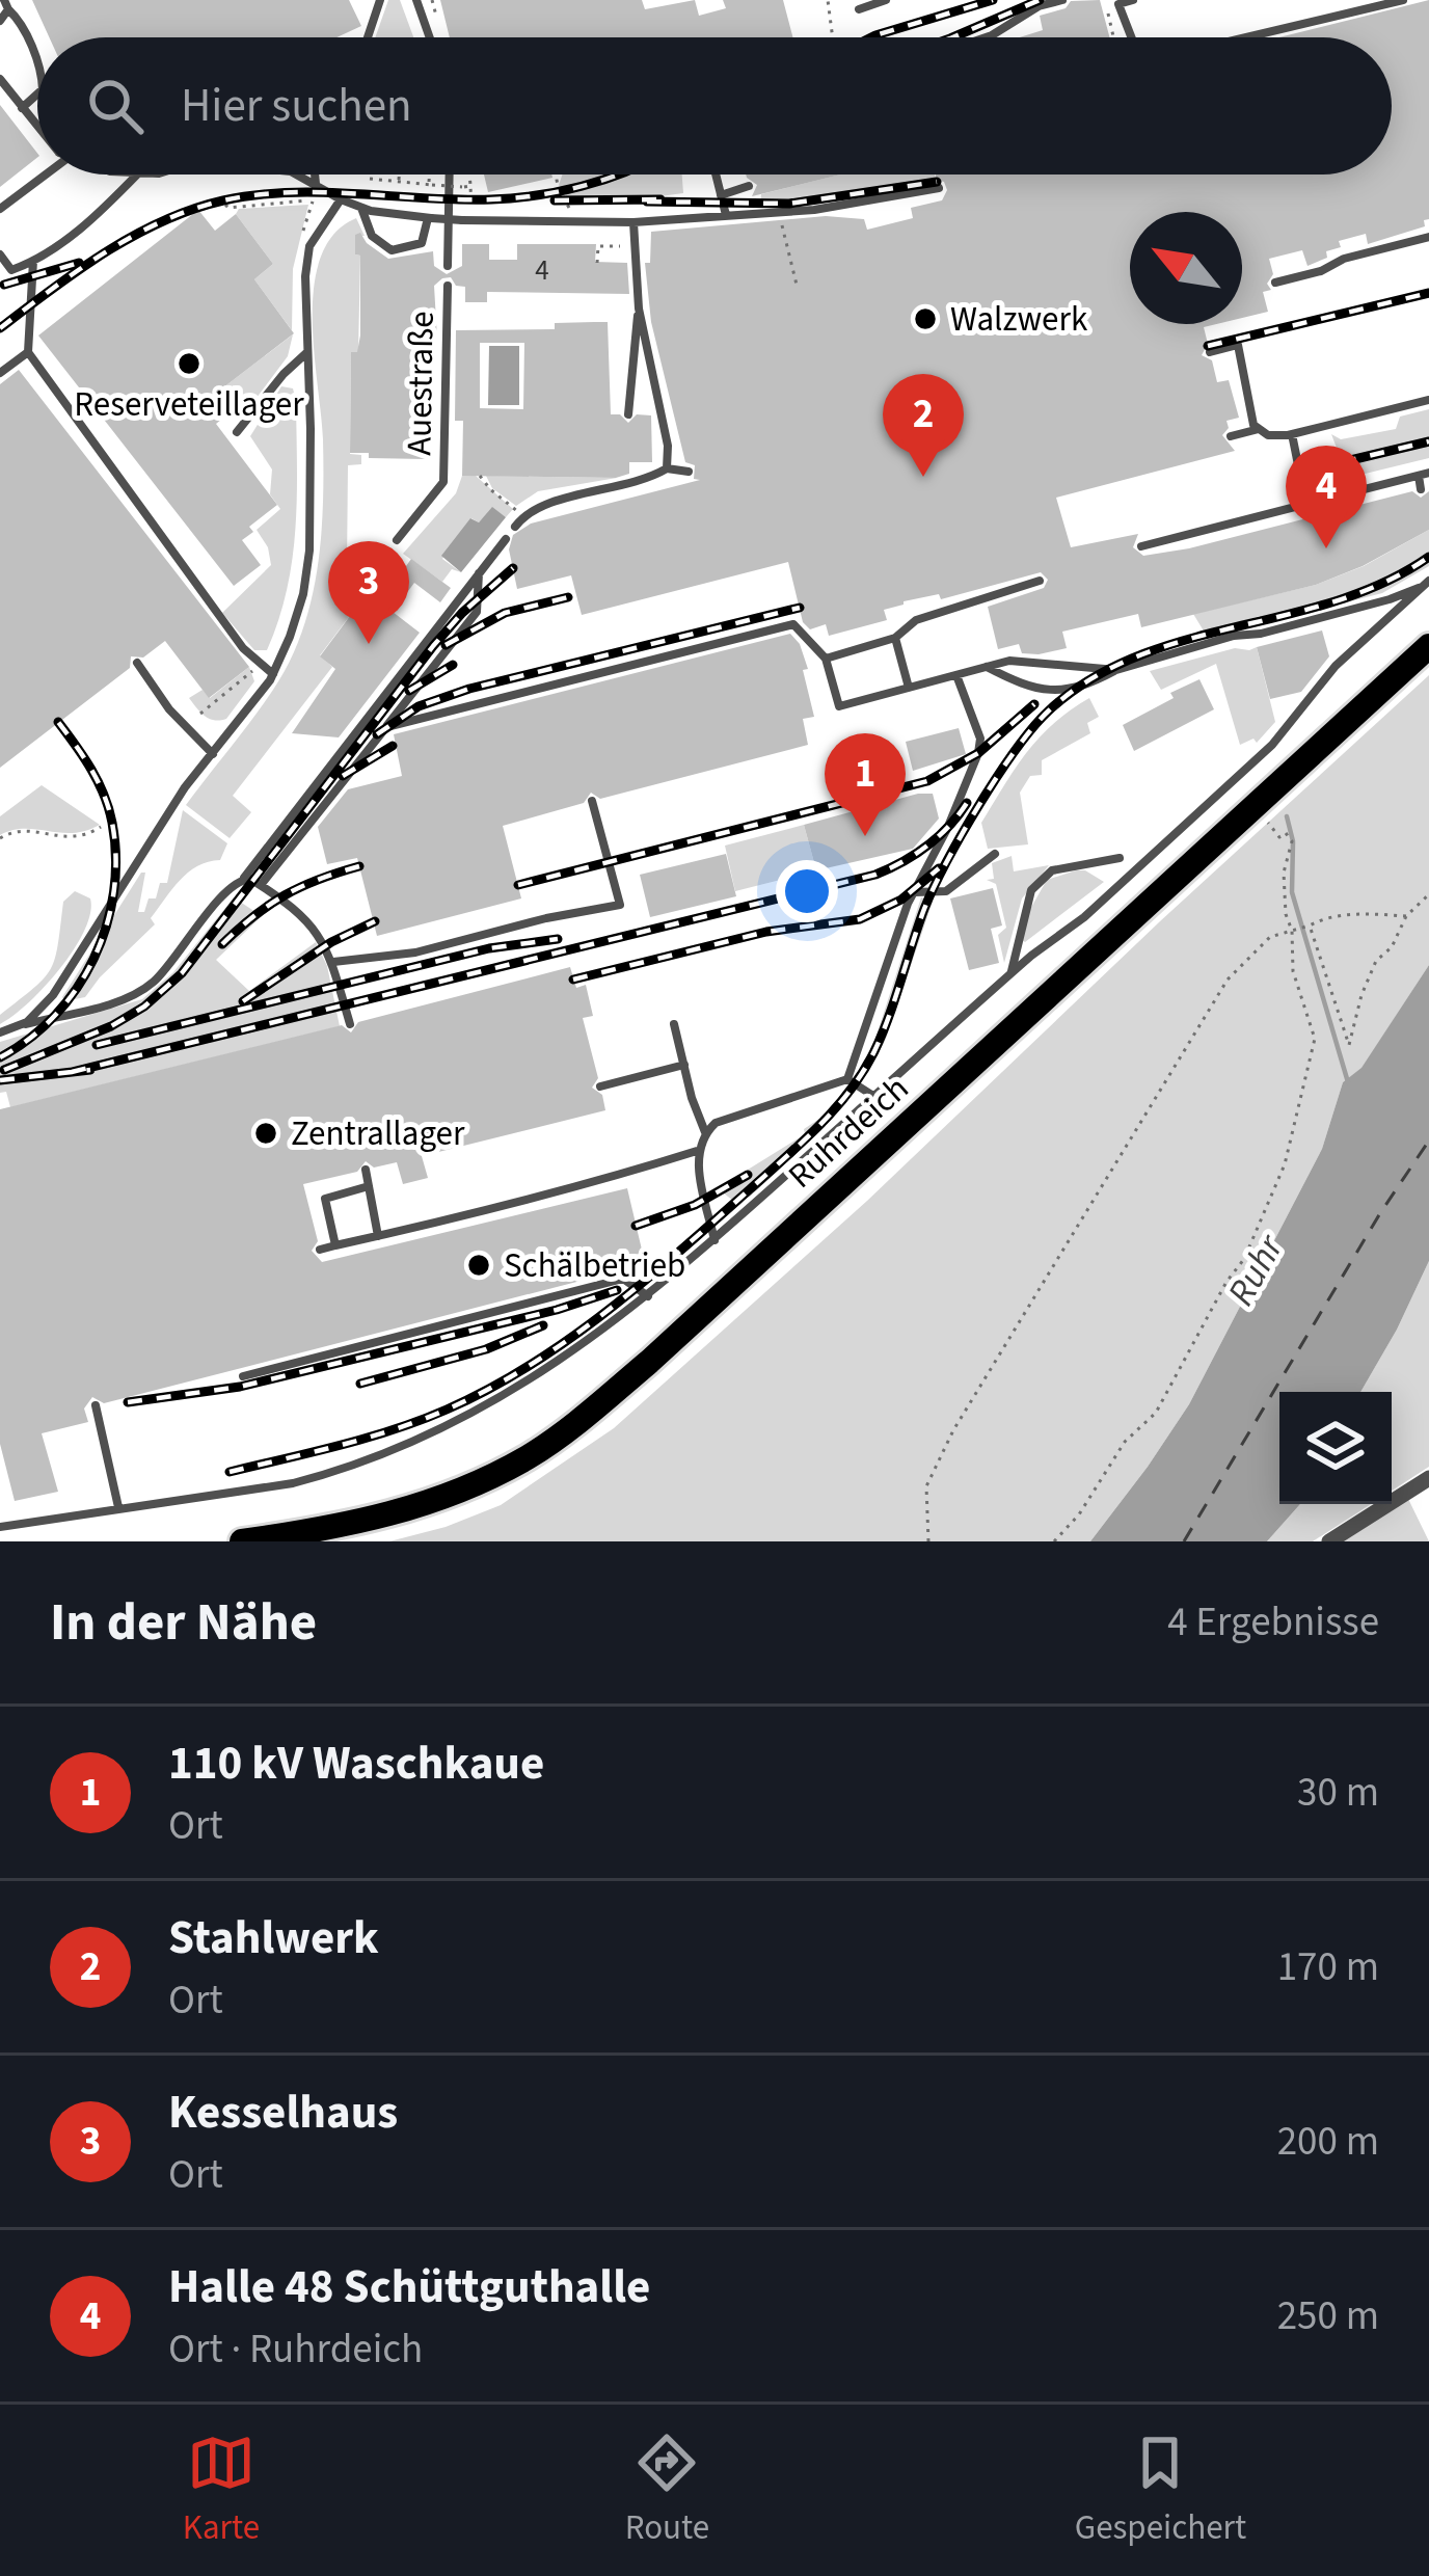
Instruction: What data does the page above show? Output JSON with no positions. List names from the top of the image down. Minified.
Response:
{"streets":{"main road":["Ruhrdeich"],"lane":["Auestraße"]},"water":["Ruhr"],"places":["Walzwerk","Reserveteillager","Zentrallager","Schälbetrieb"],"house_numbers":["4"],"north":"top left","page":{"search":"Hier suchen","pins":["2","4","3","1"],"heading":["In der Nähe","4 Ergebnisse"],"list":[{"mark":"1","name":"110 kV Waschkaue","note":"Ort","value":"30 m"},{"mark":"2","name":"Stahlwerk","note":"Ort","value":"170 m"},{"mark":"3","name":"Kesselhaus","note":"Ort","value":"200 m"},{"mark":"4","name":"Halle 48 Schüttguthalle","note":"Ort · Ruhrdeich","value":"250 m"}],"nav":["Karte","Route","Gespeichert"]}}
